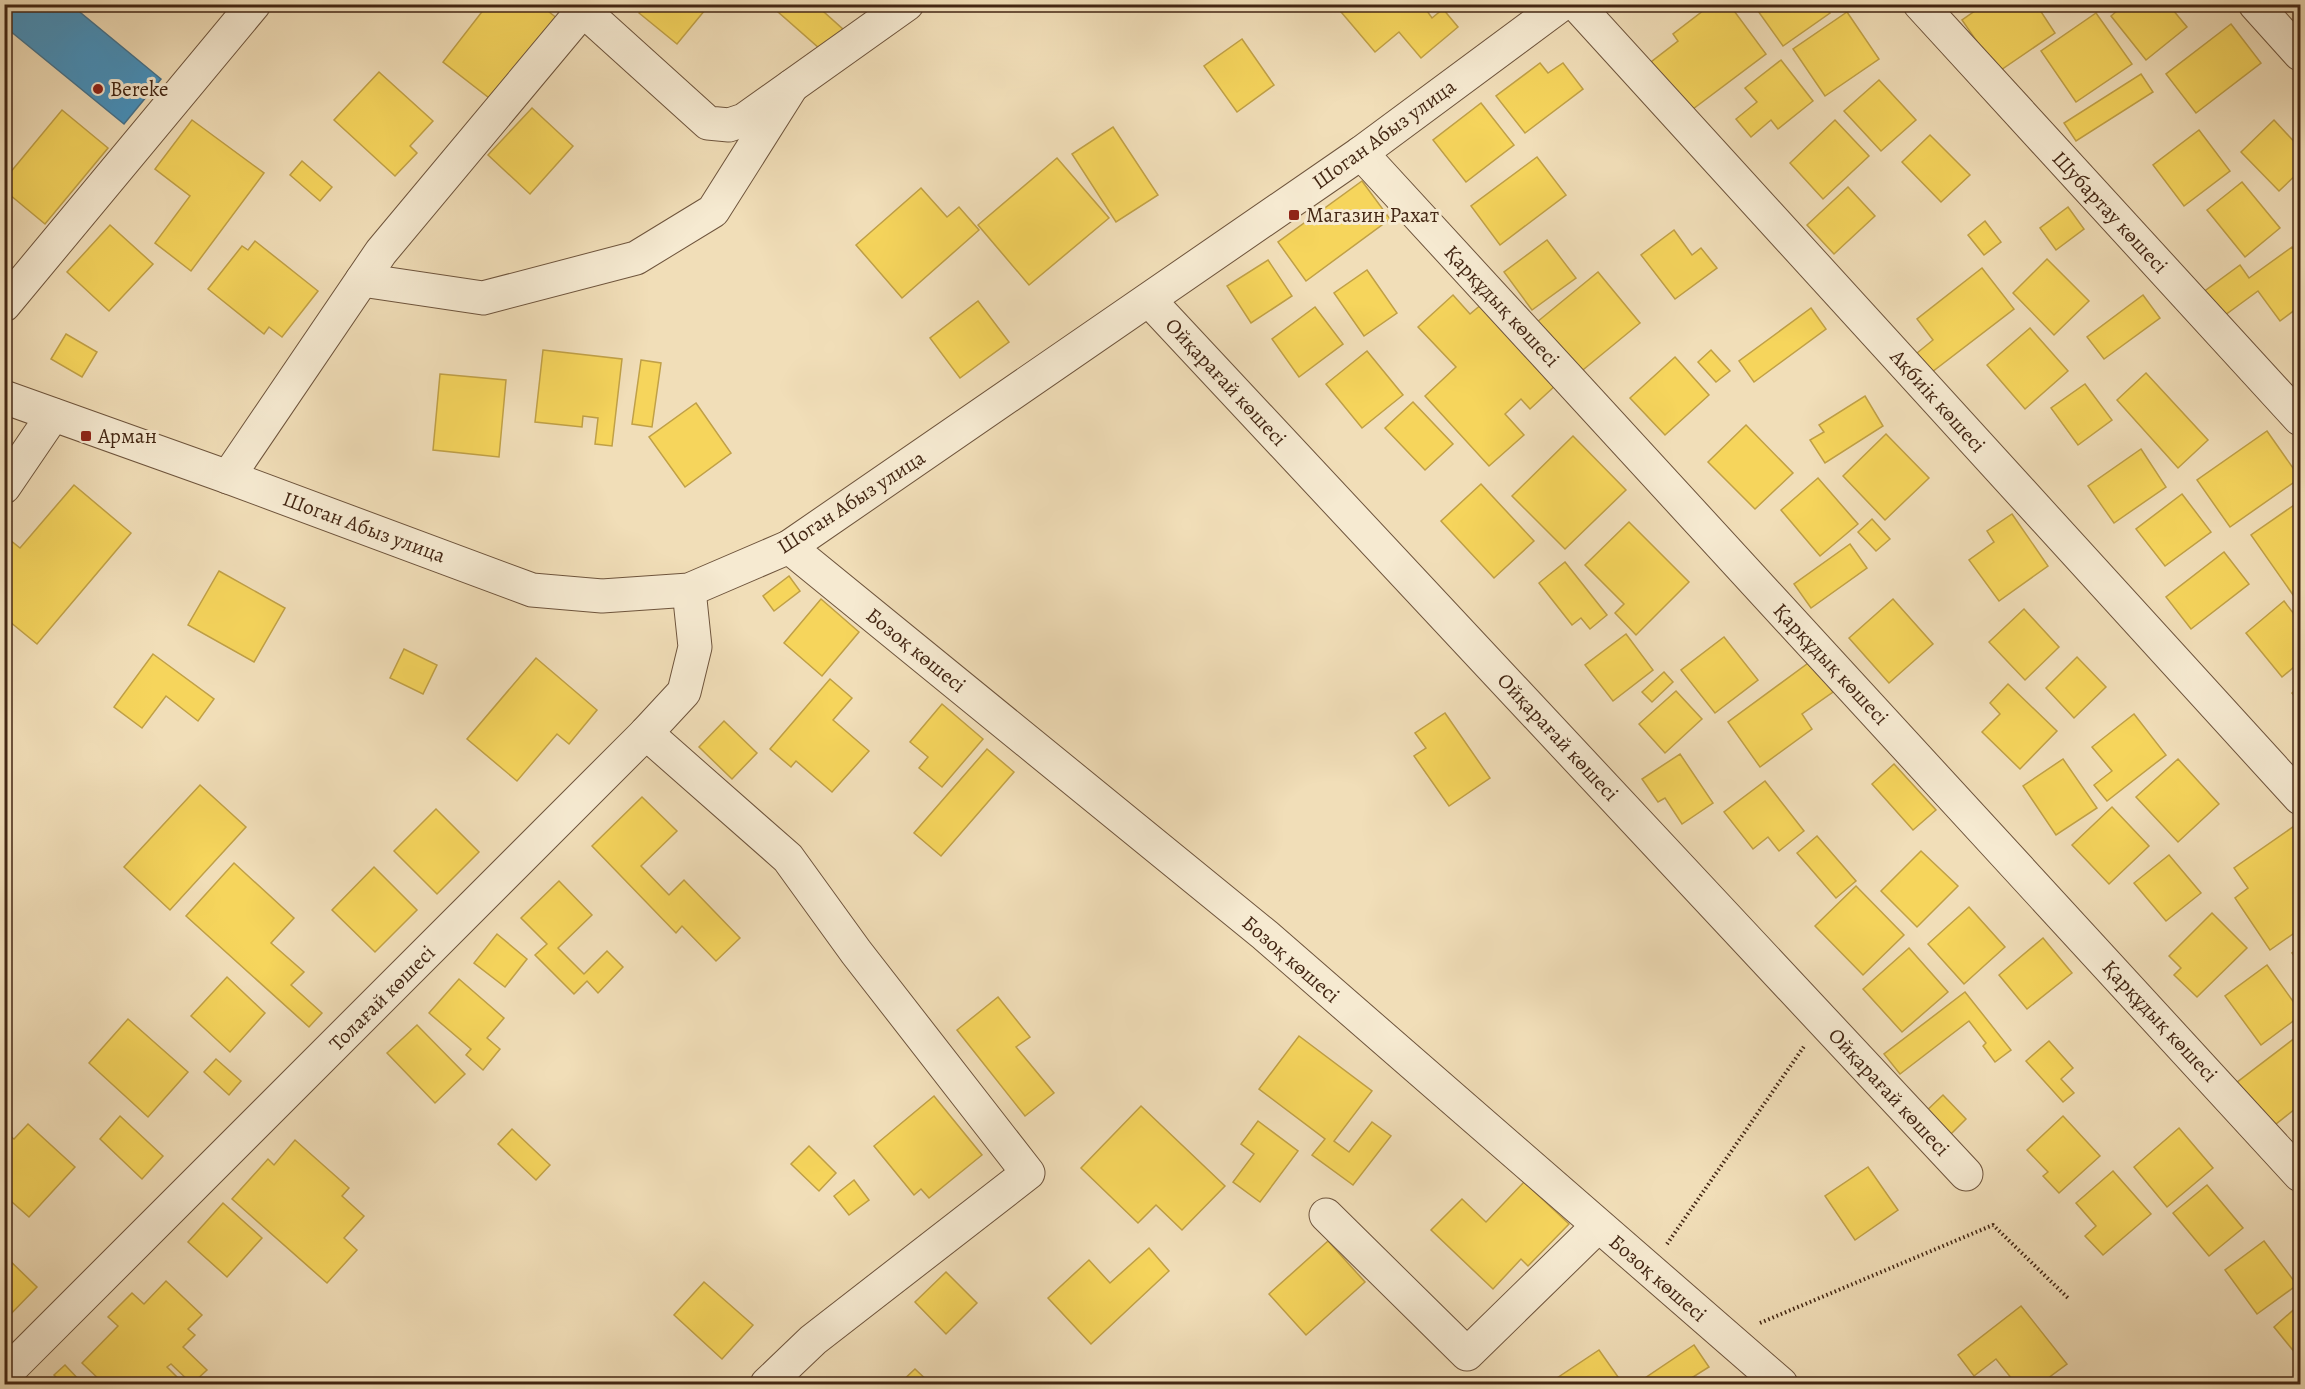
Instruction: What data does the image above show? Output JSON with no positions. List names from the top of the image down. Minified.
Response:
{"streets":{"street":["Шоган Абыз улица","Шубартау көшесі","Қарқұдық көшесі","Ойқарағай көшесі","Ақбиік көшесі","Бозоқ көшесі","Толағай көшесі"]},"crossings":[["Шоган Абыз улица","Қарқұдық көшесі"],["Шоган Абыз улица","Ойқарағай көшесі"],["Шоган Абыз улица","Бозоқ көшесі"],["Шоган Абыз улица","Толағай көшесі"]],"places":{"other":["Bereke"],"transit":["Магазин Рахат","Арман"]}}
